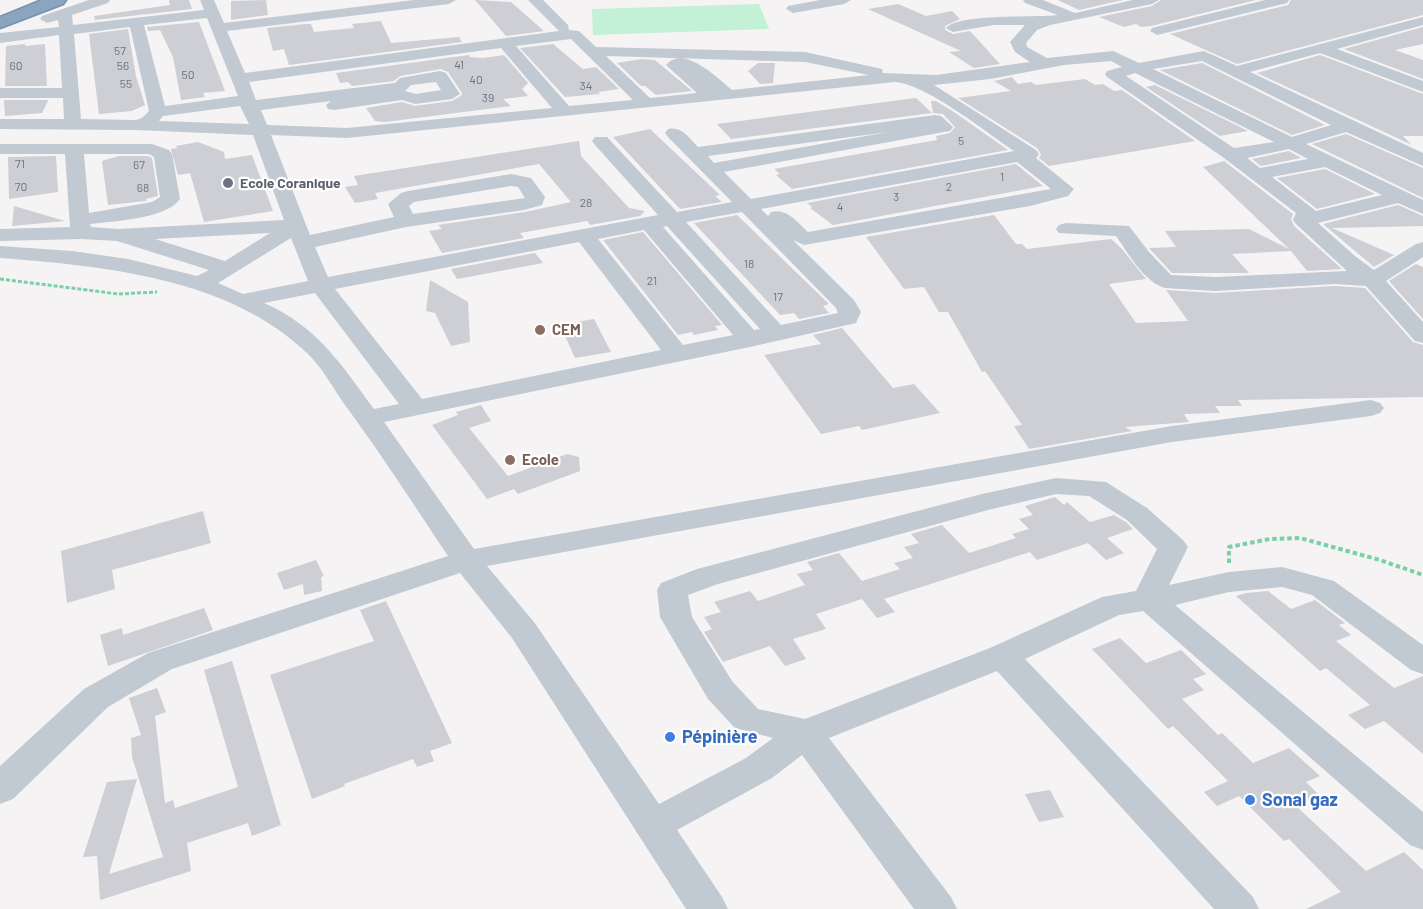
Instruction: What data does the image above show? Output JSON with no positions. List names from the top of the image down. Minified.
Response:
{"places":["Ecole Coranique","CEM","Ecole","Pépinière","Sonal gaz"],"house_numbers":["57","41","60","56","50","40","55","34","39","5","71","67","1","70","2","68","3","28","4","18","21","17"]}
